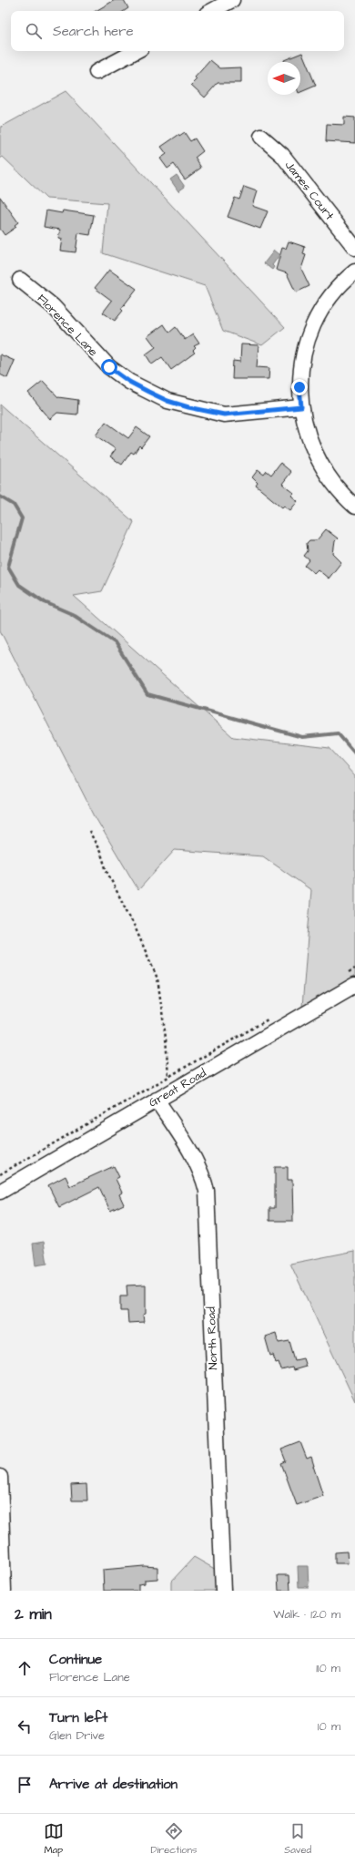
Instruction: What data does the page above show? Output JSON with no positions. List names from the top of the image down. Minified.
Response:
{"streets":{"street":["James Court","Florence Lane","Great Road","North Road"]},"crossings":[["Great Road","North Road"]],"north":"left","page":{"search":"Search here","heading":["2 min","Walk · 120 m"],"list":[["Continue","Florence Lane","110 m"],["Turn left","Glen Drive","10 m"],"Arrive at destination"],"nav":["Map","Directions","Saved"]}}
